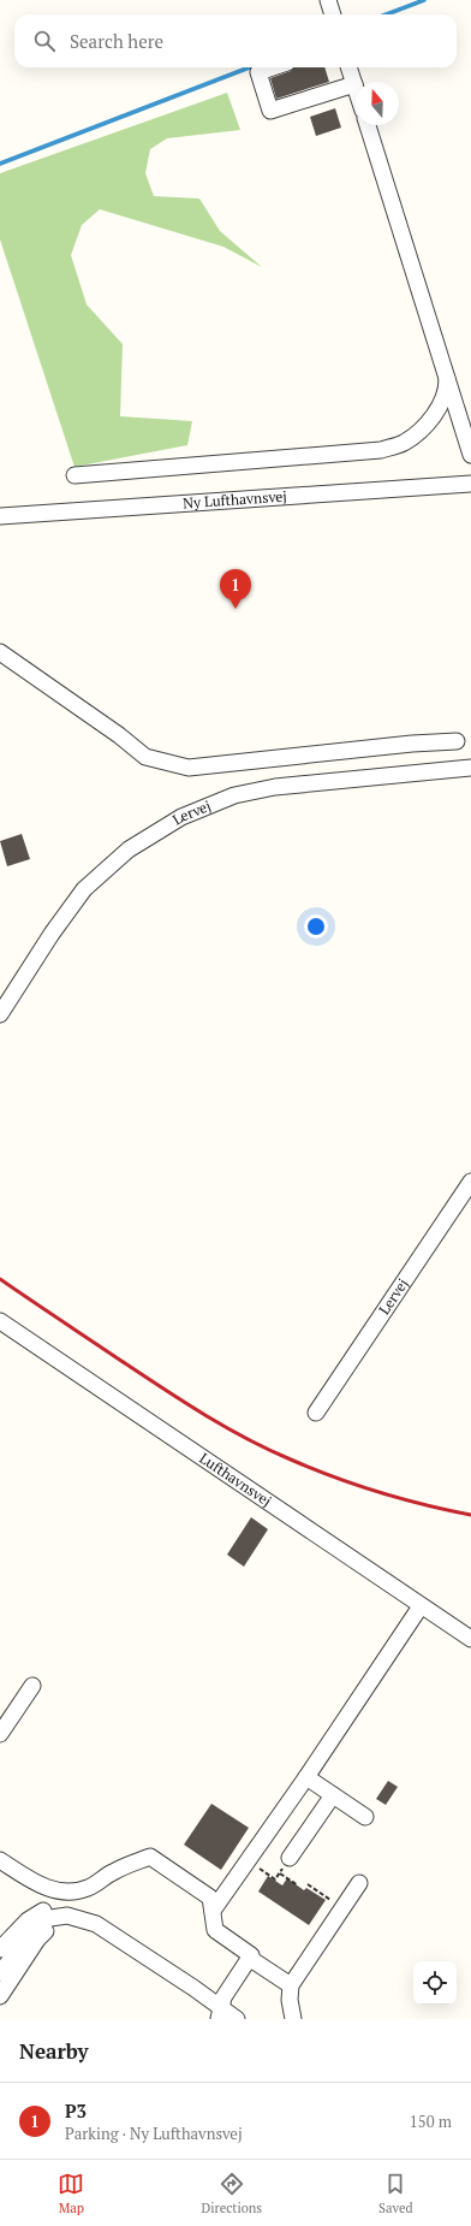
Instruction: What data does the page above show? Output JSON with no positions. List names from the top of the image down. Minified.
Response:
{"streets":{"street":["Ny Lufthavnsvej","Lervej","Lufthavnsvej"]},"north":"top","page":{"search":"Search here","pins":"1","heading":"Nearby","list":[{"mark":"1","name":"P3","note":"Parking · Ny Lufthavnsvej","value":"150 m"}],"nav":["Map","Directions","Saved"]}}
